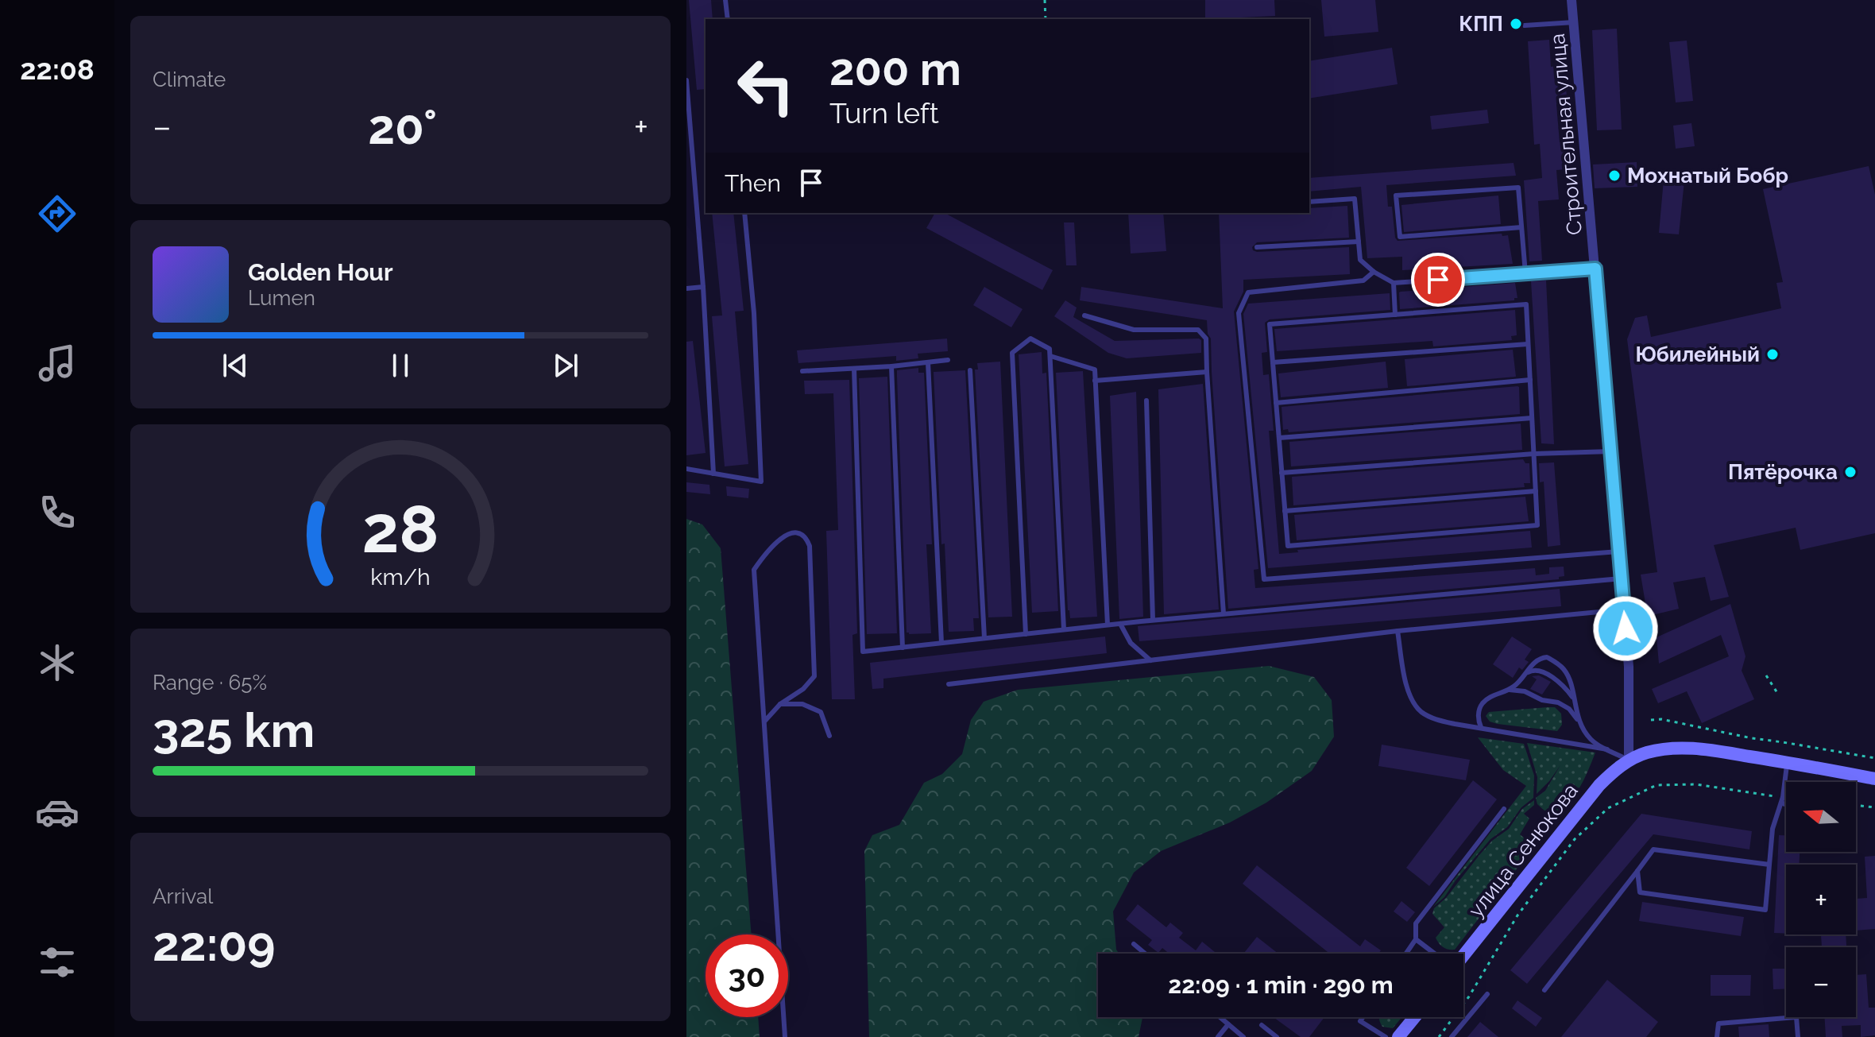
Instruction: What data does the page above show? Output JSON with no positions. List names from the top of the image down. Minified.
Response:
{"streets":{"main road":["улица Сенюкова"],"street":["Строительная улица"]},"crossings":[["Строительная улица","улица Сенюкова"]],"places":["КПП","Мохнатый Бобр","Юбилейный","Пятёрочка"],"north":"left","page":{"tabs":"22:08","tile":["Climate",["Range · 65%","325 km"],["Arrival","22:09"]],"turn":["200 m","Turn left"],"heat":["−","20°","+"],"then":"Then","song":["Golden Hour","Lumen"],"map_buttons":["+","−"],"limit":"30","trip":"22:09 · 1 min · 290 m","gauge":["28","km/h"]}}
